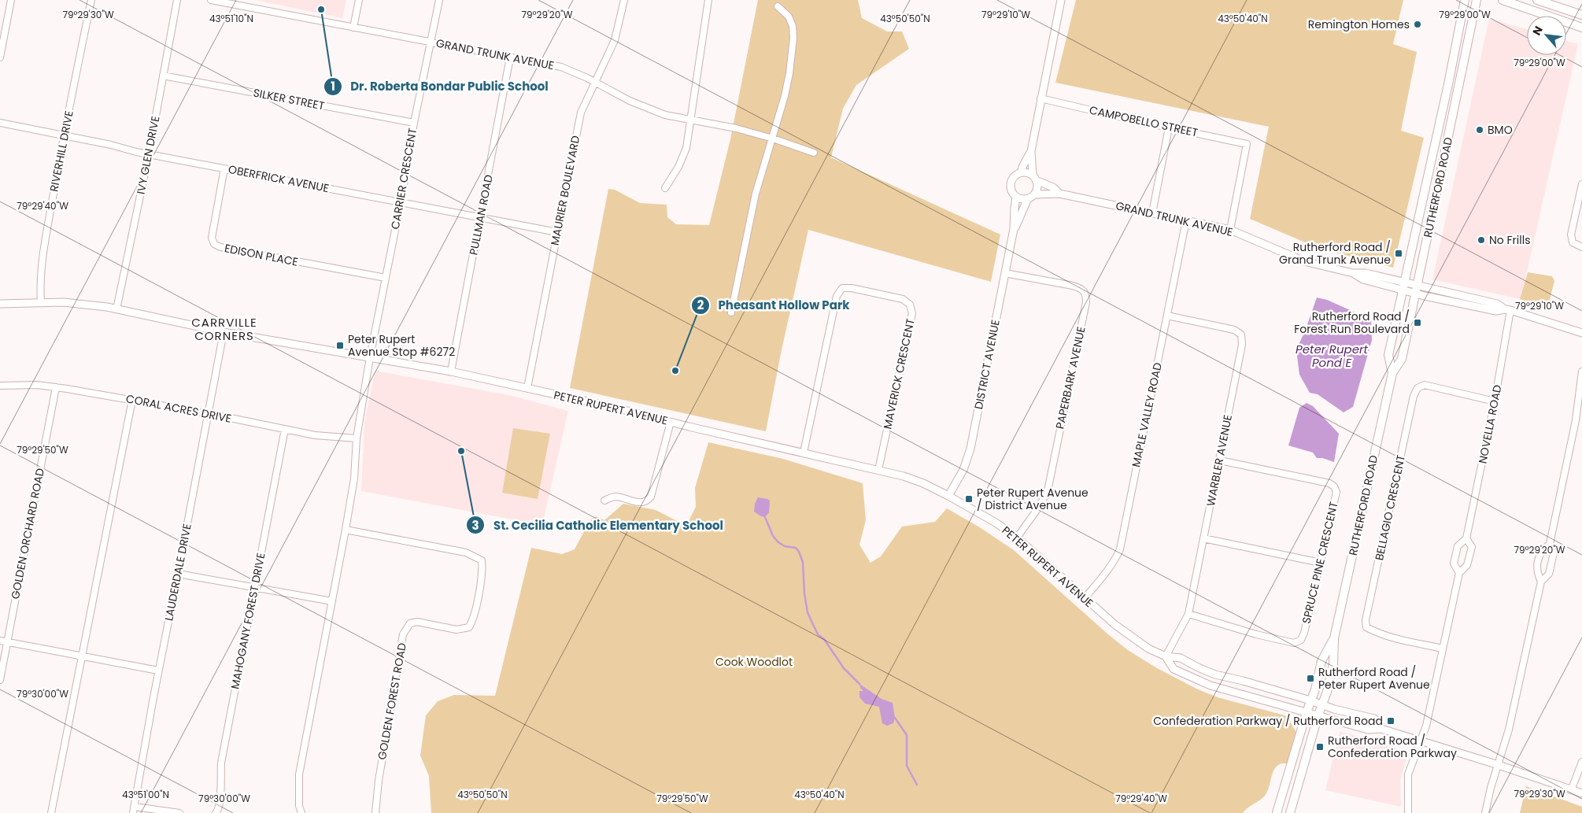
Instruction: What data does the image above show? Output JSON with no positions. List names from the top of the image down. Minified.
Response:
{"streets":{"main road":["RUTHERFORD ROAD"],"street":["GRAND TRUNK AVENUE","SILKER STREET","CAMPOBELLO STREET","RIVERHILL DRIVE","IVY GLEN DRIVE","OBERFRICK AVENUE","CARRIER CRESCENT","MAURIER BOULEVARD","PULLMAN ROAD","EDISON PLACE","DISTRICT AVENUE","MAVERICK CRESCENT","PAPERBARK AVENUE","PETER RUPERT AVENUE","CORAL ACRES DRIVE","MAPLE VALLEY ROAD","NOVELLA ROAD","WARBLER AVENUE","BELLAGIO CRESCENT","GOLDEN ORCHARD ROAD","SPRUCE PINE CRESCENT","LAUDERDALE DRIVE","MAHOGANY FOREST DRIVE","GOLDEN FOREST ROAD"]},"crossings":[["GRAND TRUNK AVENUE","CAMPOBELLO STREET"],["GRAND TRUNK AVENUE","CARRIER CRESCENT"],["GRAND TRUNK AVENUE","RUTHERFORD ROAD"],["GRAND TRUNK AVENUE","MAURIER BOULEVARD"],["GRAND TRUNK AVENUE","PULLMAN ROAD"],["GRAND TRUNK AVENUE","DISTRICT AVENUE"],["GRAND TRUNK AVENUE","MAPLE VALLEY ROAD"],["GRAND TRUNK AVENUE","NOVELLA ROAD"],["SILKER STREET","IVY GLEN DRIVE"],["SILKER STREET","CARRIER CRESCENT"],["RIVERHILL DRIVE","OBERFRICK AVENUE"],["RIVERHILL DRIVE","PETER RUPERT AVENUE"],["IVY GLEN DRIVE","OBERFRICK AVENUE"],["IVY GLEN DRIVE","PETER RUPERT AVENUE"],["OBERFRICK AVENUE","CARRIER CRESCENT"],["OBERFRICK AVENUE","MAURIER BOULEVARD"],["OBERFRICK AVENUE","PULLMAN ROAD"],["OBERFRICK AVENUE","EDISON PLACE"],["CARRIER CRESCENT","EDISON PLACE"],["CARRIER CRESCENT","PETER RUPERT AVENUE"],["RUTHERFORD ROAD","PETER RUPERT AVENUE"],["MAURIER BOULEVARD","PETER RUPERT AVENUE"],["PULLMAN ROAD","PETER RUPERT AVENUE"],["DISTRICT AVENUE","PAPERBARK AVENUE"],["DISTRICT AVENUE","PETER RUPERT AVENUE"],["MAVERICK CRESCENT","PETER RUPERT AVENUE"],["PAPERBARK AVENUE","PETER RUPERT AVENUE"],["PETER RUPERT AVENUE","MAPLE VALLEY ROAD"],["PETER RUPERT AVENUE","WARBLER AVENUE"],["PETER RUPERT AVENUE","LAUDERDALE DRIVE"],["CORAL ACRES DRIVE","GOLDEN ORCHARD ROAD"],["CORAL ACRES DRIVE","LAUDERDALE DRIVE"],["CORAL ACRES DRIVE","MAHOGANY FOREST DRIVE"],["MAPLE VALLEY ROAD","WARBLER AVENUE"],["NOVELLA ROAD","BELLAGIO CRESCENT"],["WARBLER AVENUE","SPRUCE PINE CRESCENT"]],"districts":["CARRVILLE CORNERS"],"water":["Peter Rupert Pond E"],"parks":["Cook Woodlot"],"places":{"other":["Dr. Roberta Bondar Public School","Remington Homes","BMO","No Frills","Pheasant Hollow Park","St. Cecilia Catholic Elementary School"],"transit":["Rutherford Road / Grand Trunk Avenue","Rutherford Road / Forest Run Boulevard","Peter Rupert Avenue Stop #6272","Peter Rupert Avenue / District Avenue","Rutherford Road / Peter Rupert Avenue","Confederation Parkway / Rutherford Road","Rutherford Road / Confederation Parkway"]},"north":"top left","coordinates":["79°29'30\"W","79°29'20\"W","79°29'10\"W","79°29'00\"W","43°51'10\"N","43°50'50\"N","43°50'40\"N","79°29'40\"W","79°29'50\"W","79°30'00\"W","43°51'00\"N"]}
